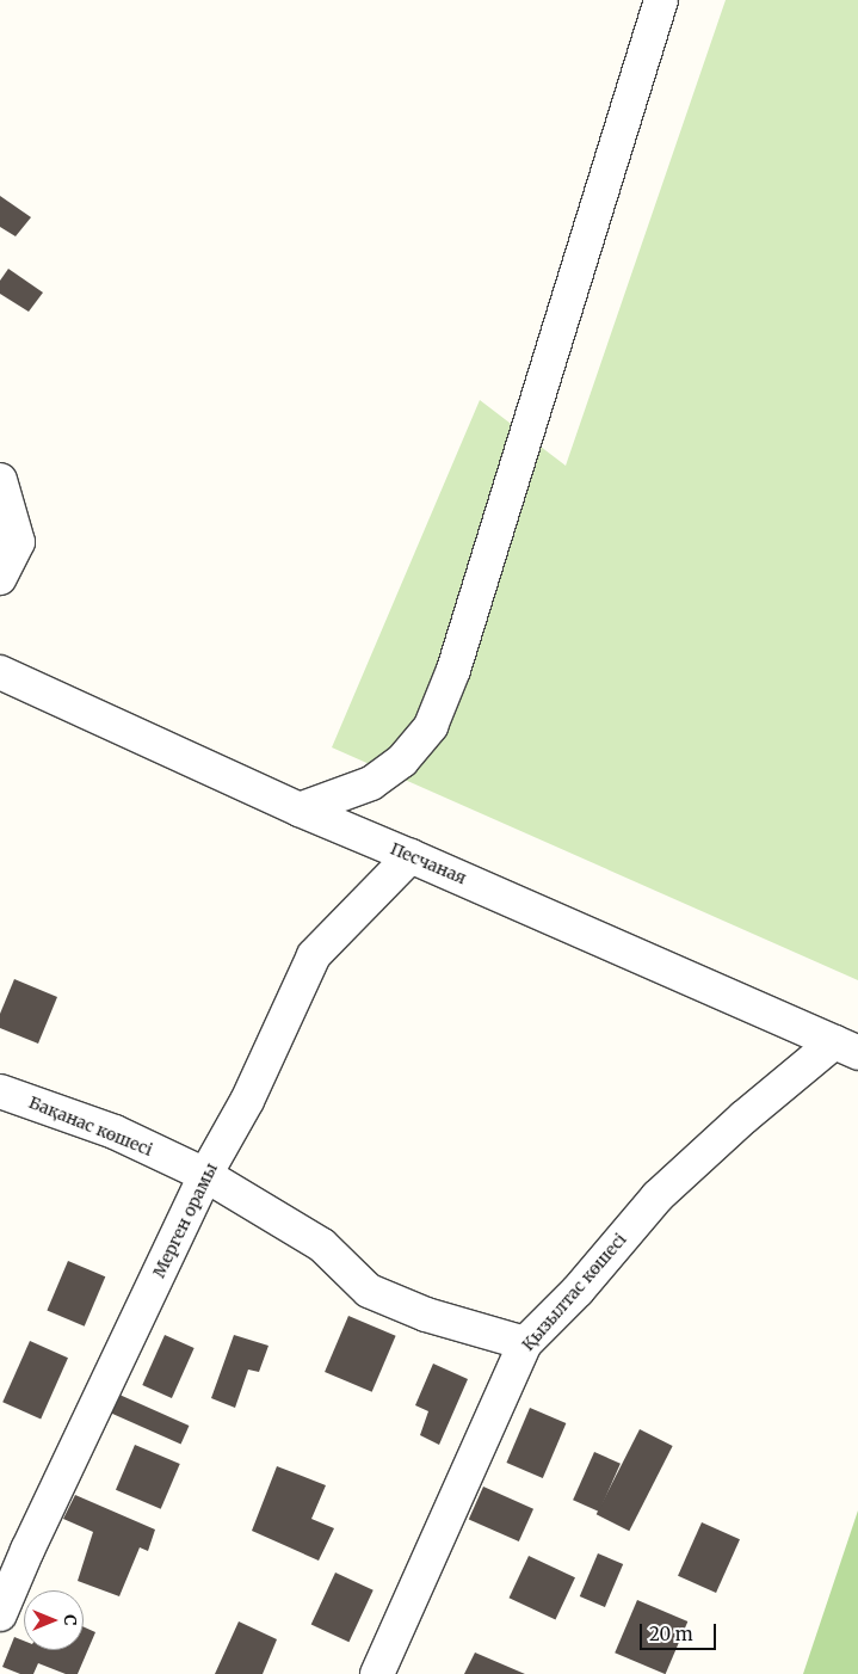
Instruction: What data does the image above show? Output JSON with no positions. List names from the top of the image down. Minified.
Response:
{"streets":{"street":["Песчаная","Бақанас көшесі","Мерген орамы","Қызылтас көшесі"]},"crossings":[["Песчаная","Мерген орамы"],["Песчаная","Қызылтас көшесі"],["Бақанас көшесі","Мерген орамы"],["Бақанас көшесі","Қызылтас көшесі"]],"scale_bar":"20 m","north":"right"}
